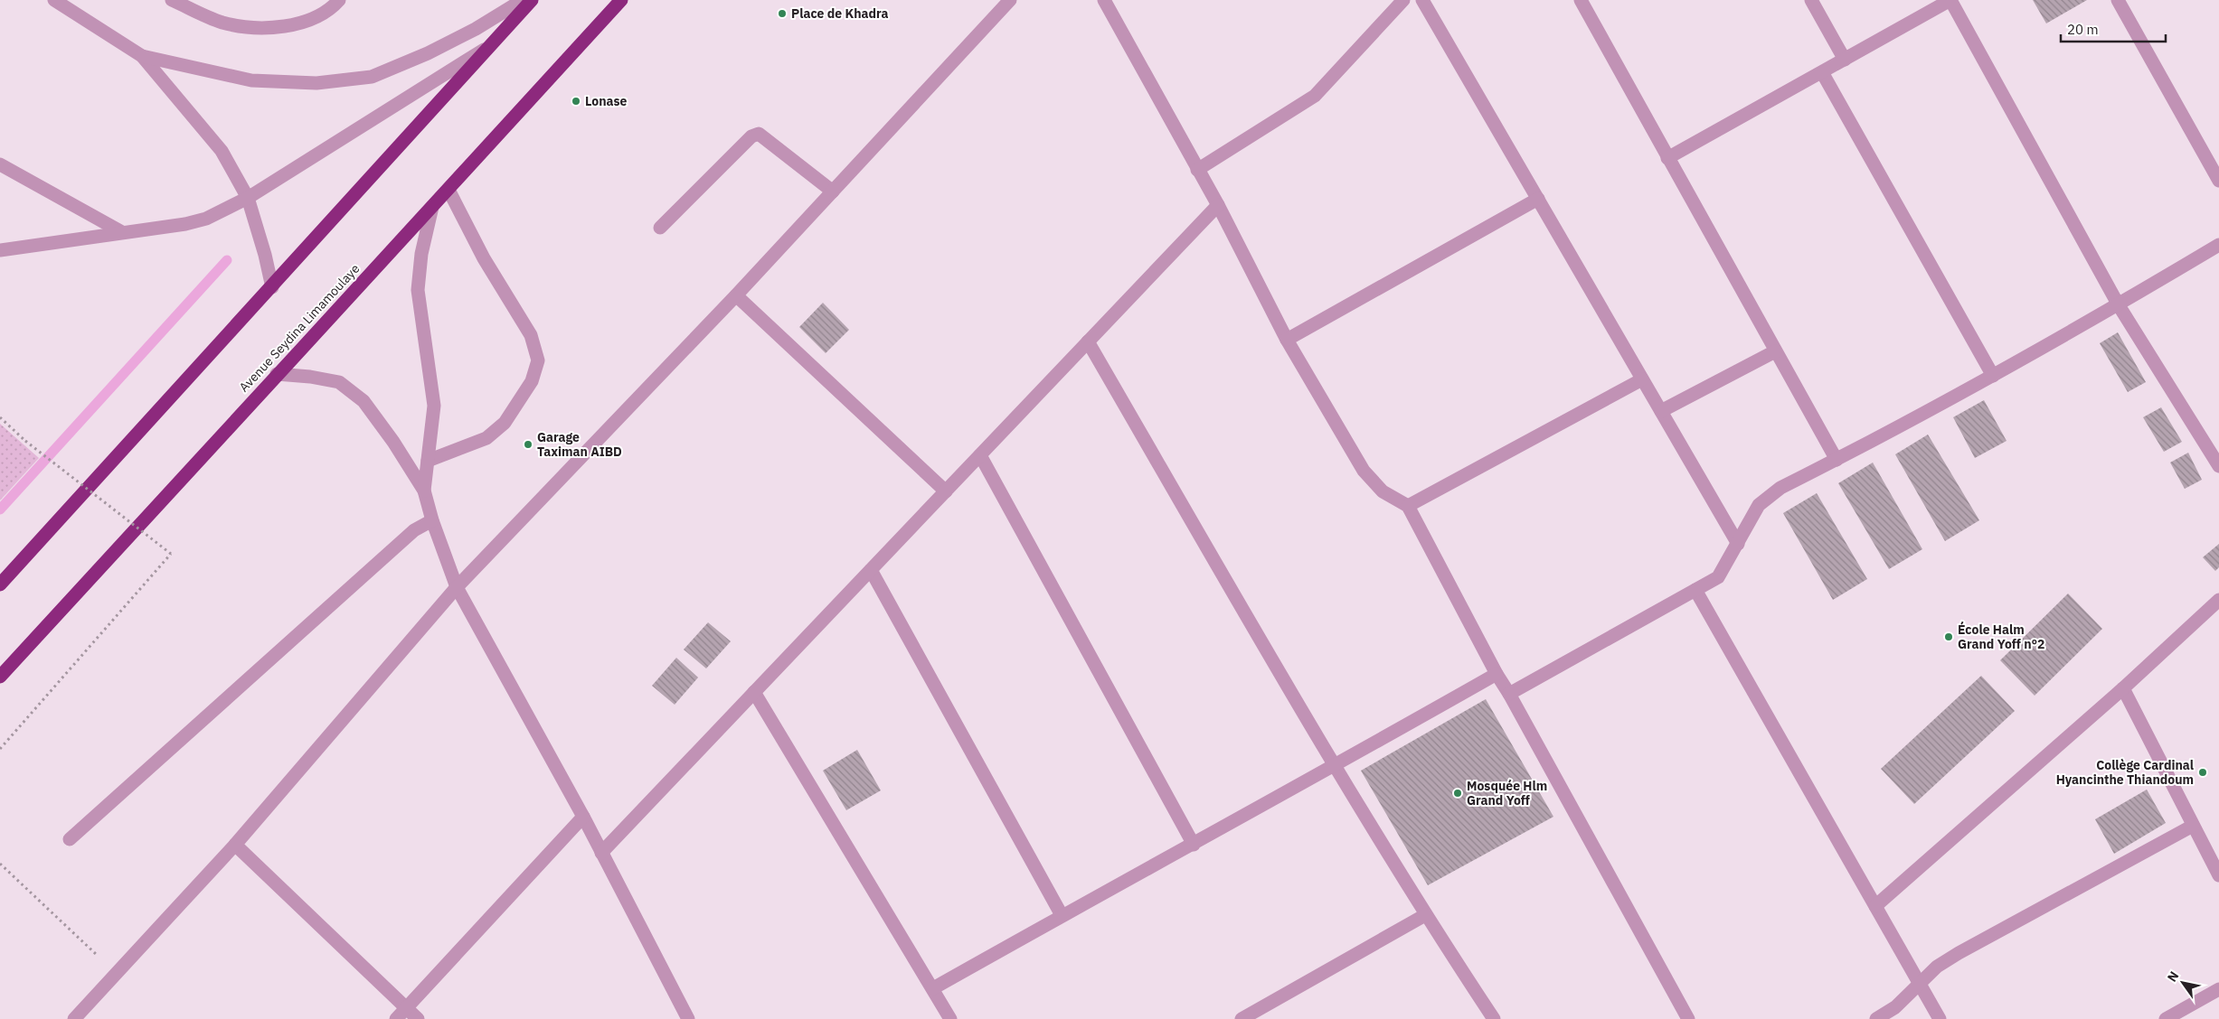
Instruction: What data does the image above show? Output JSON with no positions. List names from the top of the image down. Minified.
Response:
{"streets":{"highway":["Avenue Seydina Limamoulaye"]},"places":["Place de Khadra","Lonase","Garage Taximan AIBD","École Halm Grand Yoff n°2","Collège Cardinal Hyancinthe Thiandoum","Mosquée Hlm Grand Yoff"],"scale_bar":"20 m","north":"top left"}
